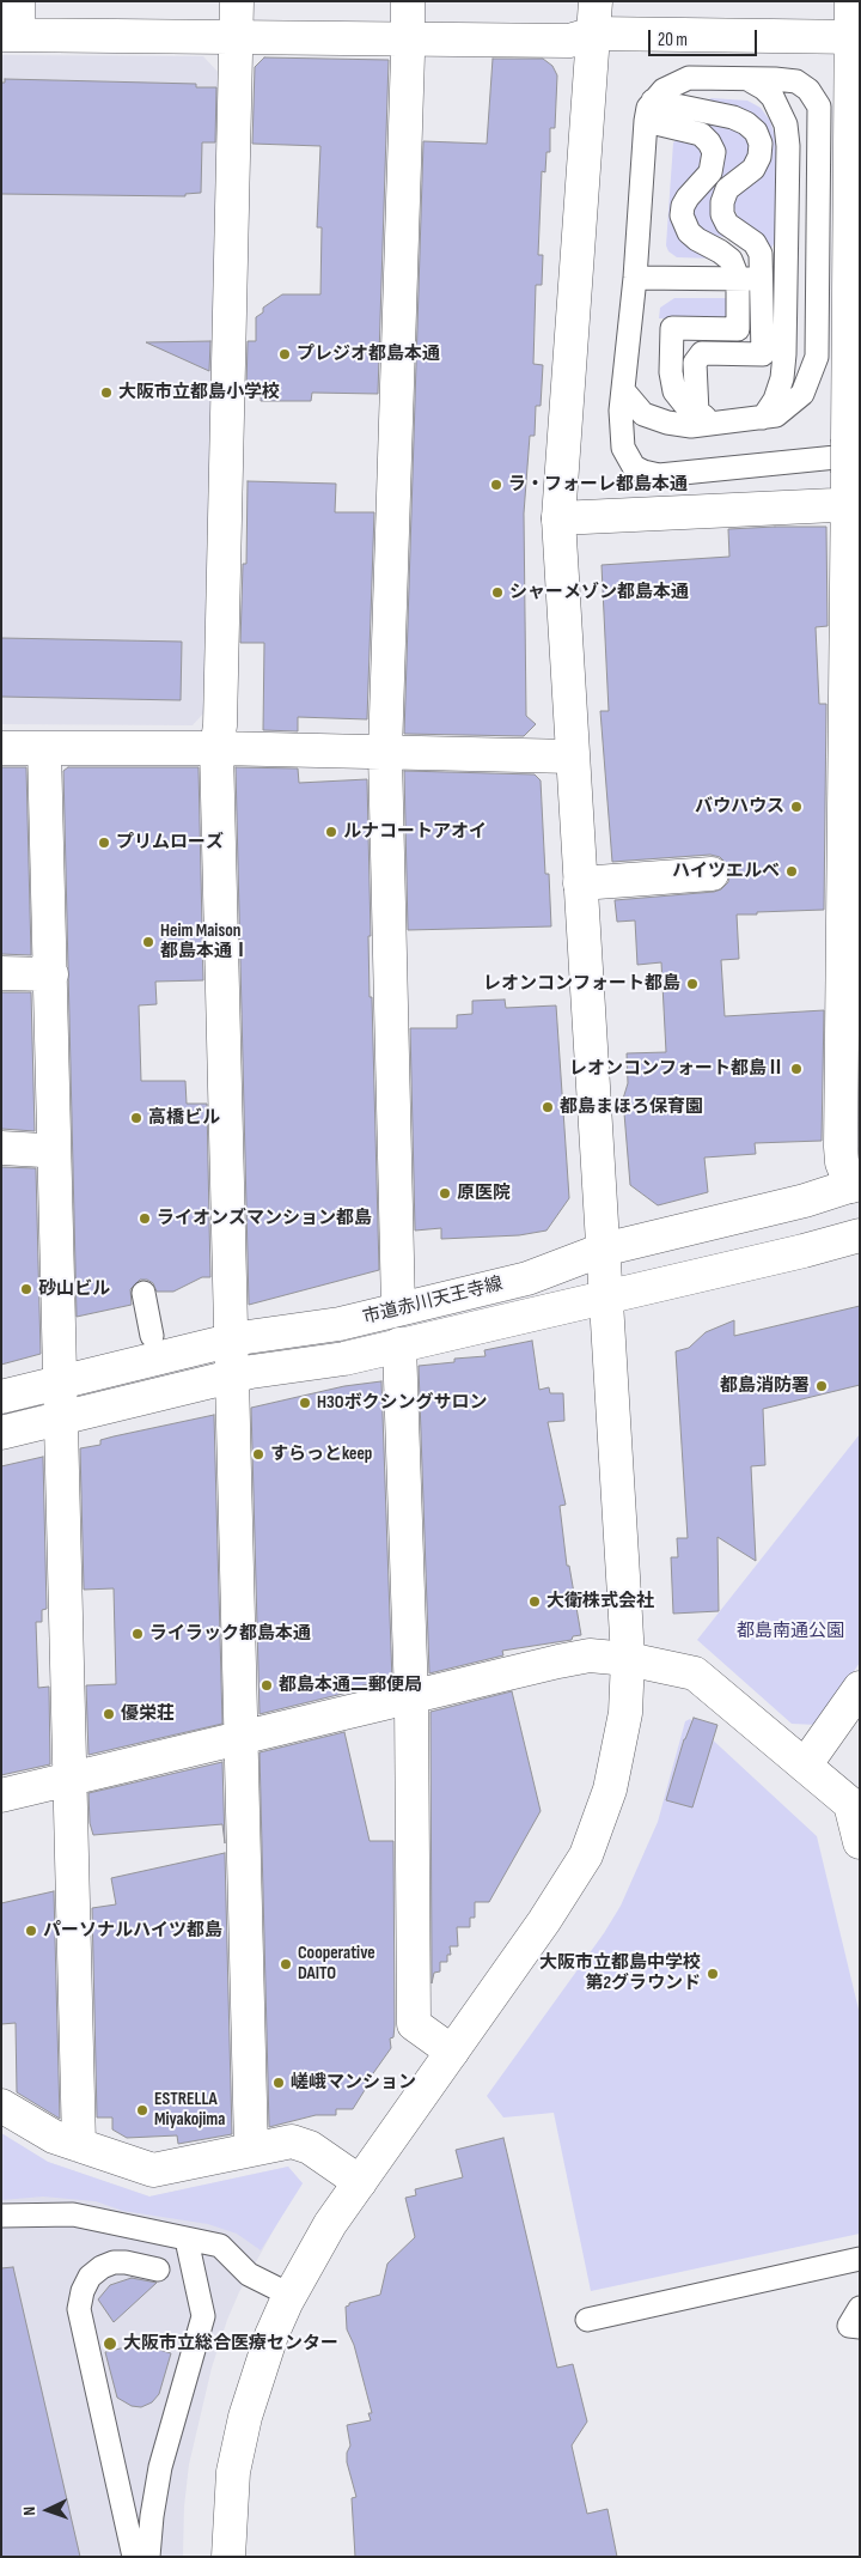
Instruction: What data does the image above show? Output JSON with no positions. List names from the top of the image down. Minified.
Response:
{"streets":{"street":["市道赤川天王寺線"]},"parks":["都島南通公園"],"places":["プレジオ都島本通","大阪市立都島小学校","ラ・フォーレ都島本通","シャーメゾン都島本通","バウハウス","ルナコートアオイ","プリムローズ","ハイツエルベ","Heim Maison 都島本通Ⅰ","レオンコンフォート都島","レオンコンフォート都島Ⅱ","都島まほろ保育園","高橋ビル","原医院","ライオンズマンション都島","砂山ビル","都島消防署","H3Oボクシングサロン","すらっとkeep","大衛株式会社","ライラック都島本通","都島本通二郵便局","優栄荘","パーソナルハイツ都島","Cooperative DAITO","大阪市立都島中学校 第2グラウンド","嵯峨マンション","ESTRELLA Miyakojima","大阪市立総合医療センター"],"scale_bar":"20 m","north":"left"}
